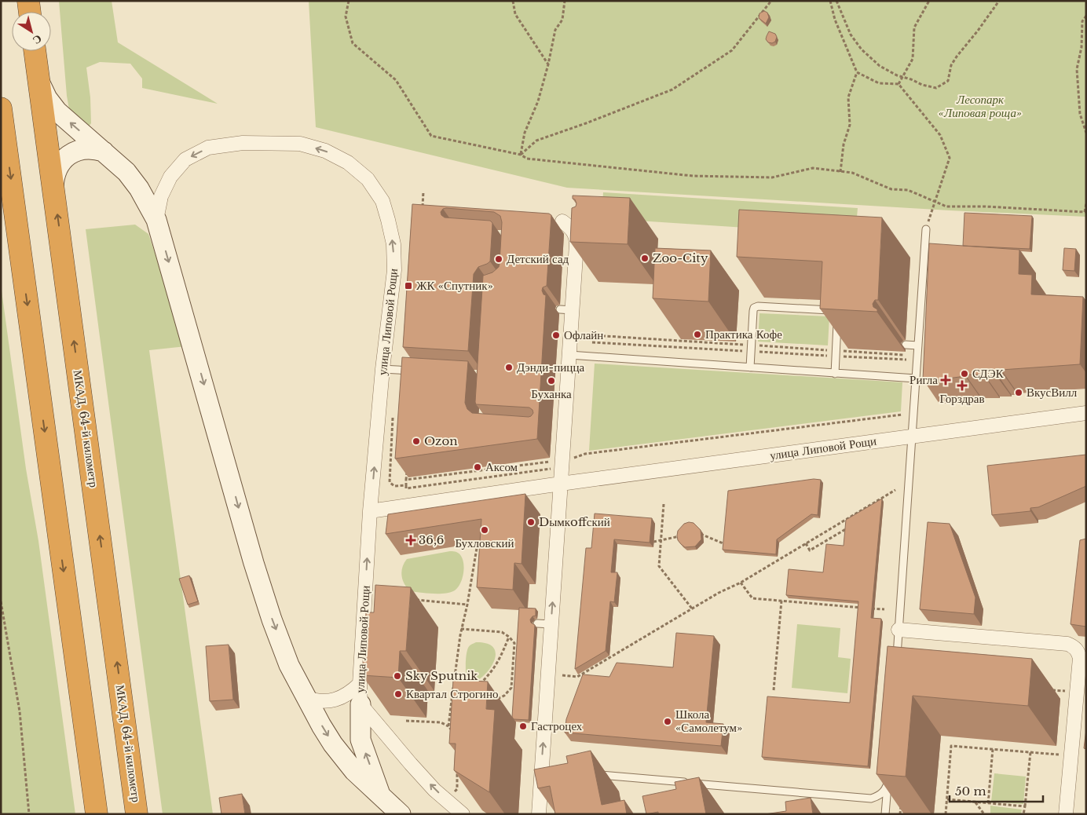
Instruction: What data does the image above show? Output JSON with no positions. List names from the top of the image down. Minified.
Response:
{"streets":{"highway":["МКАД, 64-й километр"],"street":["улица Липовой Рощи"]},"parks":["Лесопарк «Липовая роща»"],"places":{"other":["Zoo-City","Детский сад","Практика Кофе","Офлайн","Дэнди-пицца","СДЭК","Буханка","ВкусВилл","Ozon","Аксом","Dымкoffский","Бухловский","Sky Sputnik","Квартал Строгино","Школа «Самолетум»","Гастроцех"],"transit":["ЖК «Спутник»"],"health":["Ригла","Горздрав","36,6"]},"scale_bar":"50 m","north":"bottom right"}
